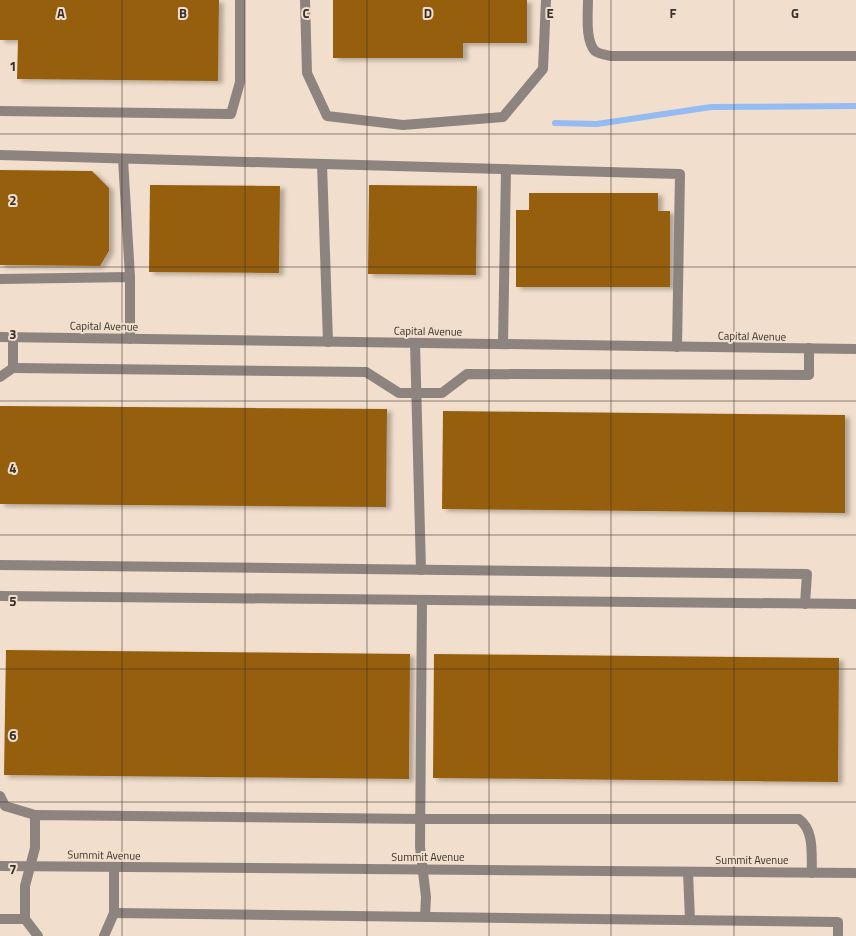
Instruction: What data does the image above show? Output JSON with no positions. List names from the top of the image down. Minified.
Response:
{"streets":{"street":["Capital Avenue","Summit Avenue"]},"grid":{"columns":["A","B","C","D","E","F","G"],"rows":["1","2","3","4","5","6","7"]}}
